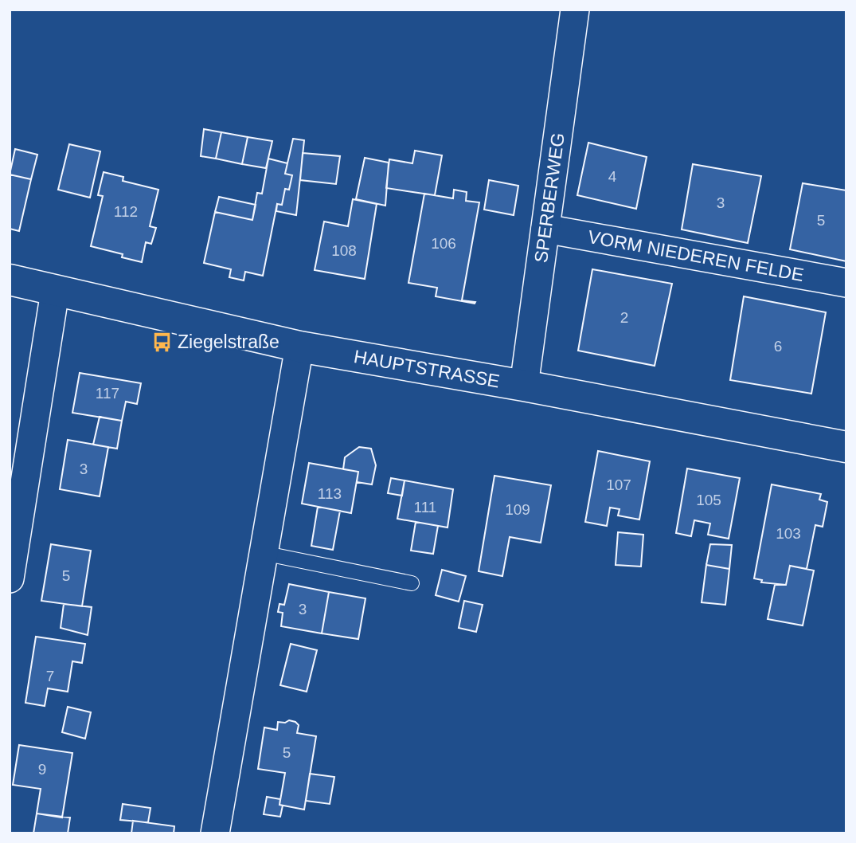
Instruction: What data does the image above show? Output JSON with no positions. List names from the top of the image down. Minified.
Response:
{"streets":{"main road":["HAUPTSTRASSE"],"street":["SPERBERWEG","VORM NIEDEREN FELDE"]},"crossings":[["SPERBERWEG","VORM NIEDEREN FELDE"],["SPERBERWEG","HAUPTSTRASSE"]],"places":{"bus stop":["Ziegelstraße"]},"house_numbers":["4","3","112","5","106","108","2","6","117","3","107","113","105","111","109","103","5","3","7","5","9"]}
